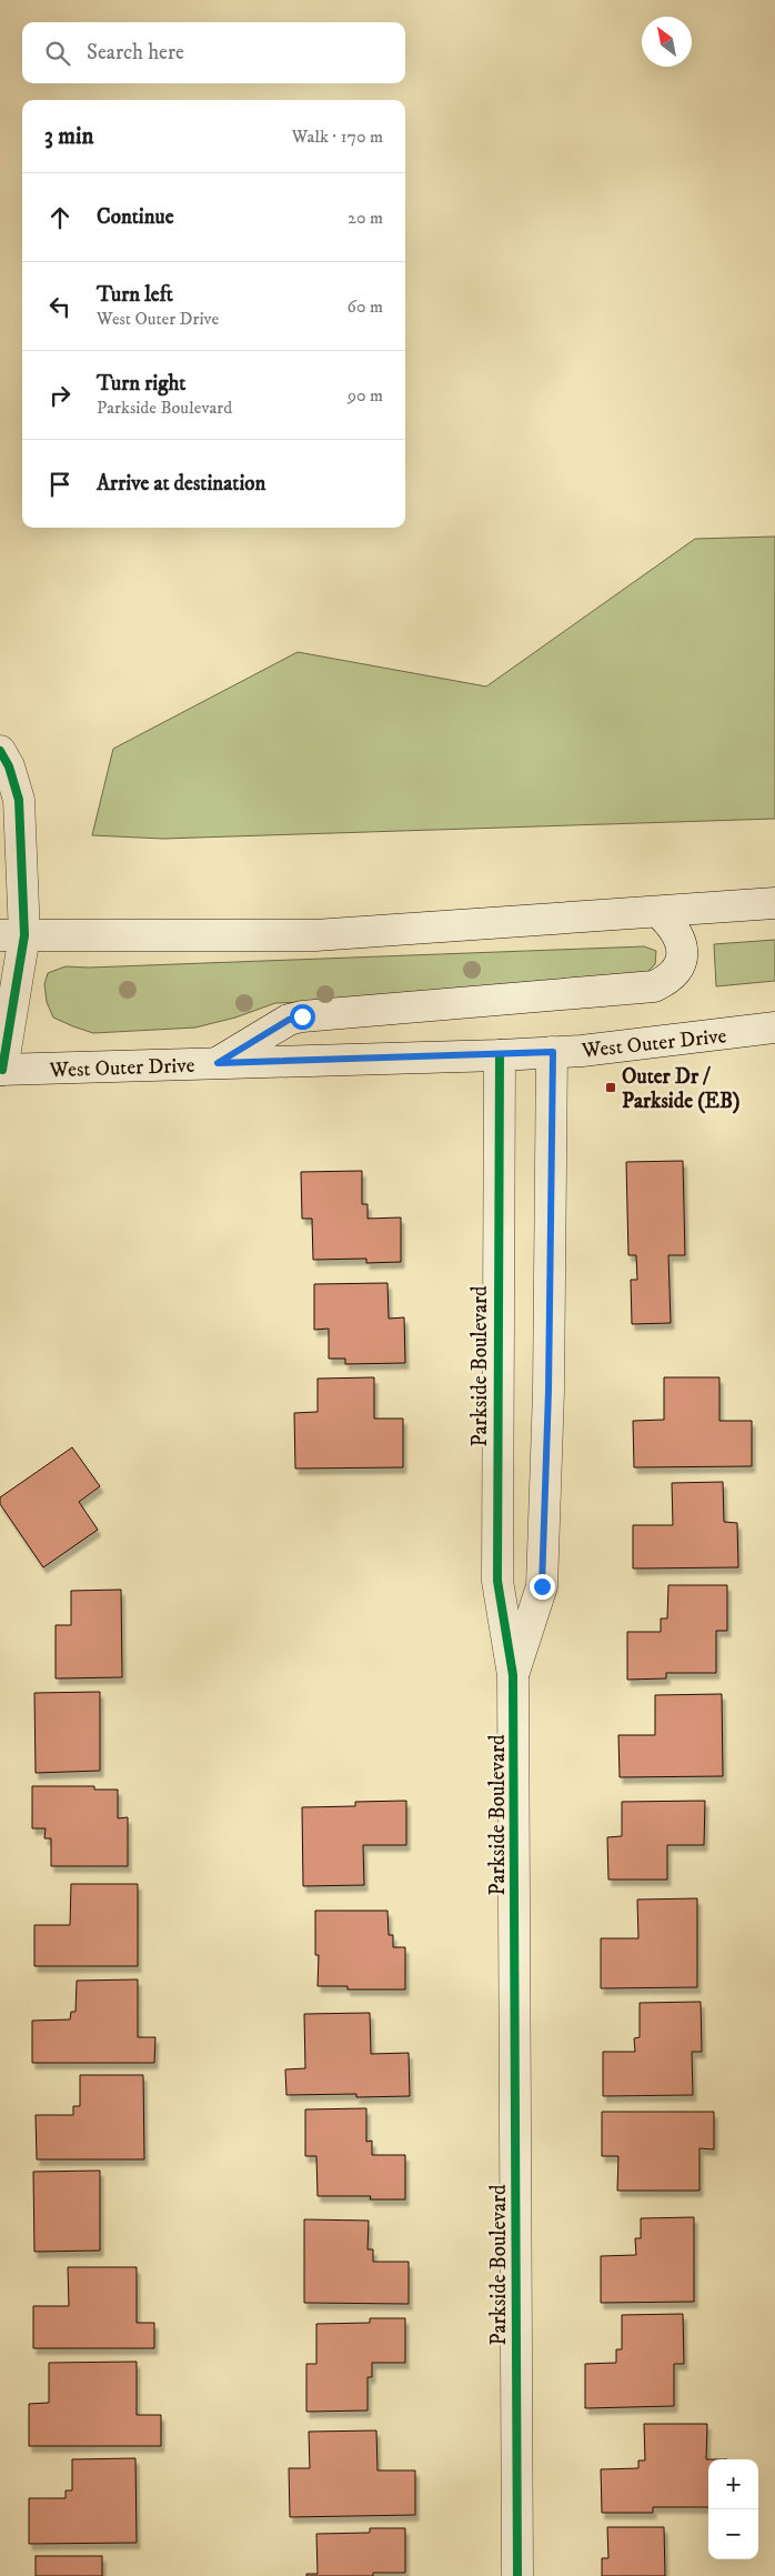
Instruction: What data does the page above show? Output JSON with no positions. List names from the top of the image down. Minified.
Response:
{"streets":{"street":["West Outer Drive","Parkside Boulevard"]},"crossings":[["West Outer Drive","Parkside Boulevard"]],"places":{"transit":["Outer Dr / Parkside (EB)"]},"north":"top left","page":{"search":"Search here","heading":["3 min","Walk · 170 m"],"list":[["Continue","20 m"],["Turn left","West Outer Drive","60 m"],["Turn right","Parkside Boulevard","90 m"],"Arrive at destination"],"map_buttons":["+","−"]}}
